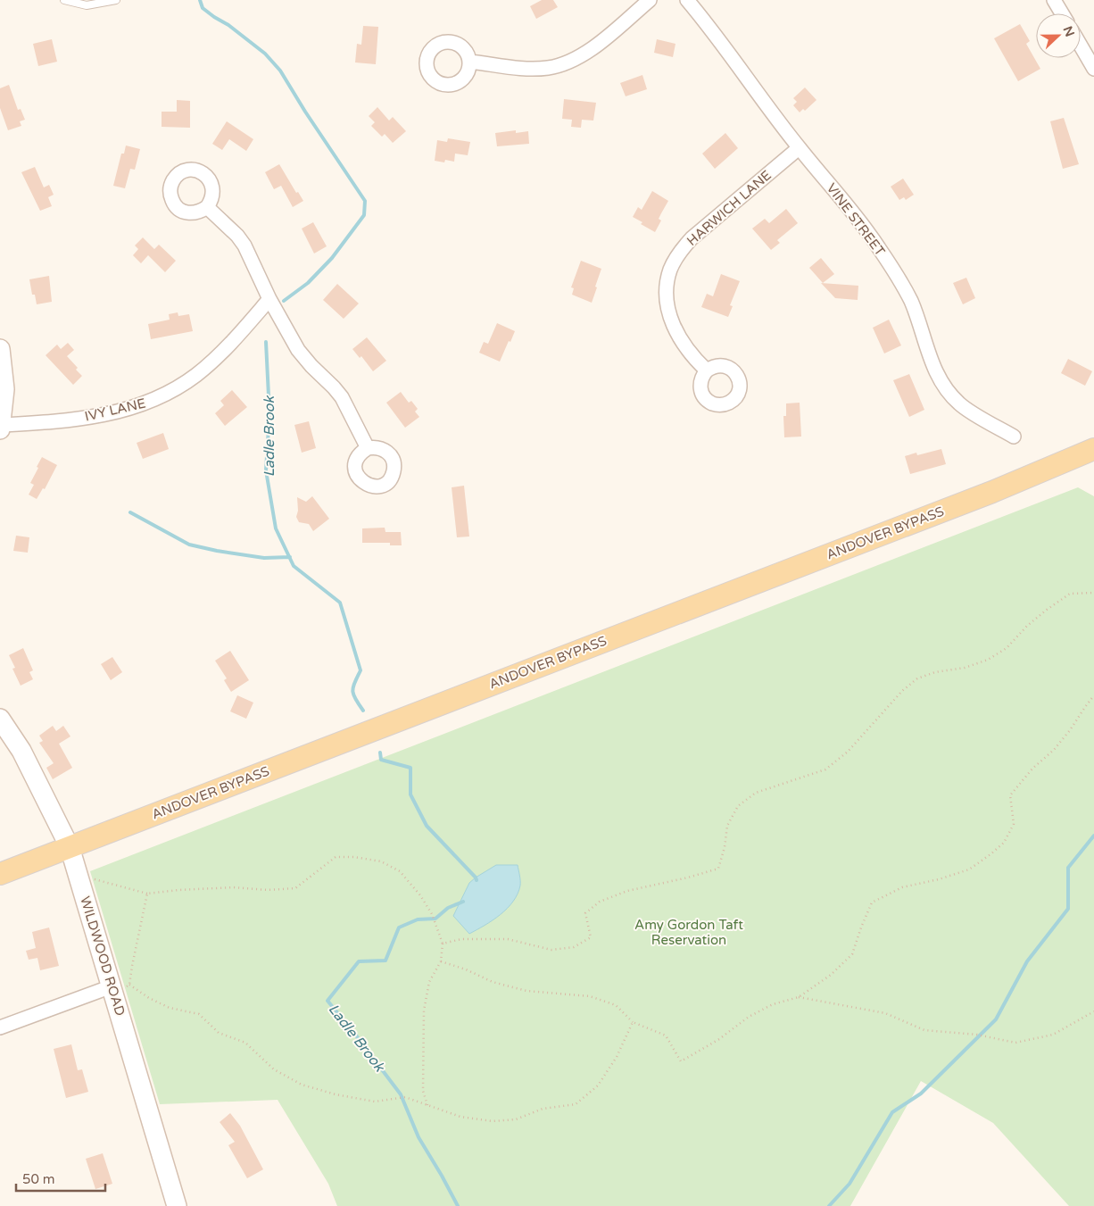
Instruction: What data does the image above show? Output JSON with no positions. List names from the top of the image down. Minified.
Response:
{"streets":{"main road":["ANDOVER BYPASS"],"street":["HARWICH LANE","VINE STREET","IVY LANE","WILDWOOD ROAD"]},"crossings":[["HARWICH LANE","VINE STREET"],["ANDOVER BYPASS","WILDWOOD ROAD"]],"water":["Ladle Brook"],"parks":["Amy Gordon Taft Reservation"],"scale_bar":"50 m","north":"right"}
